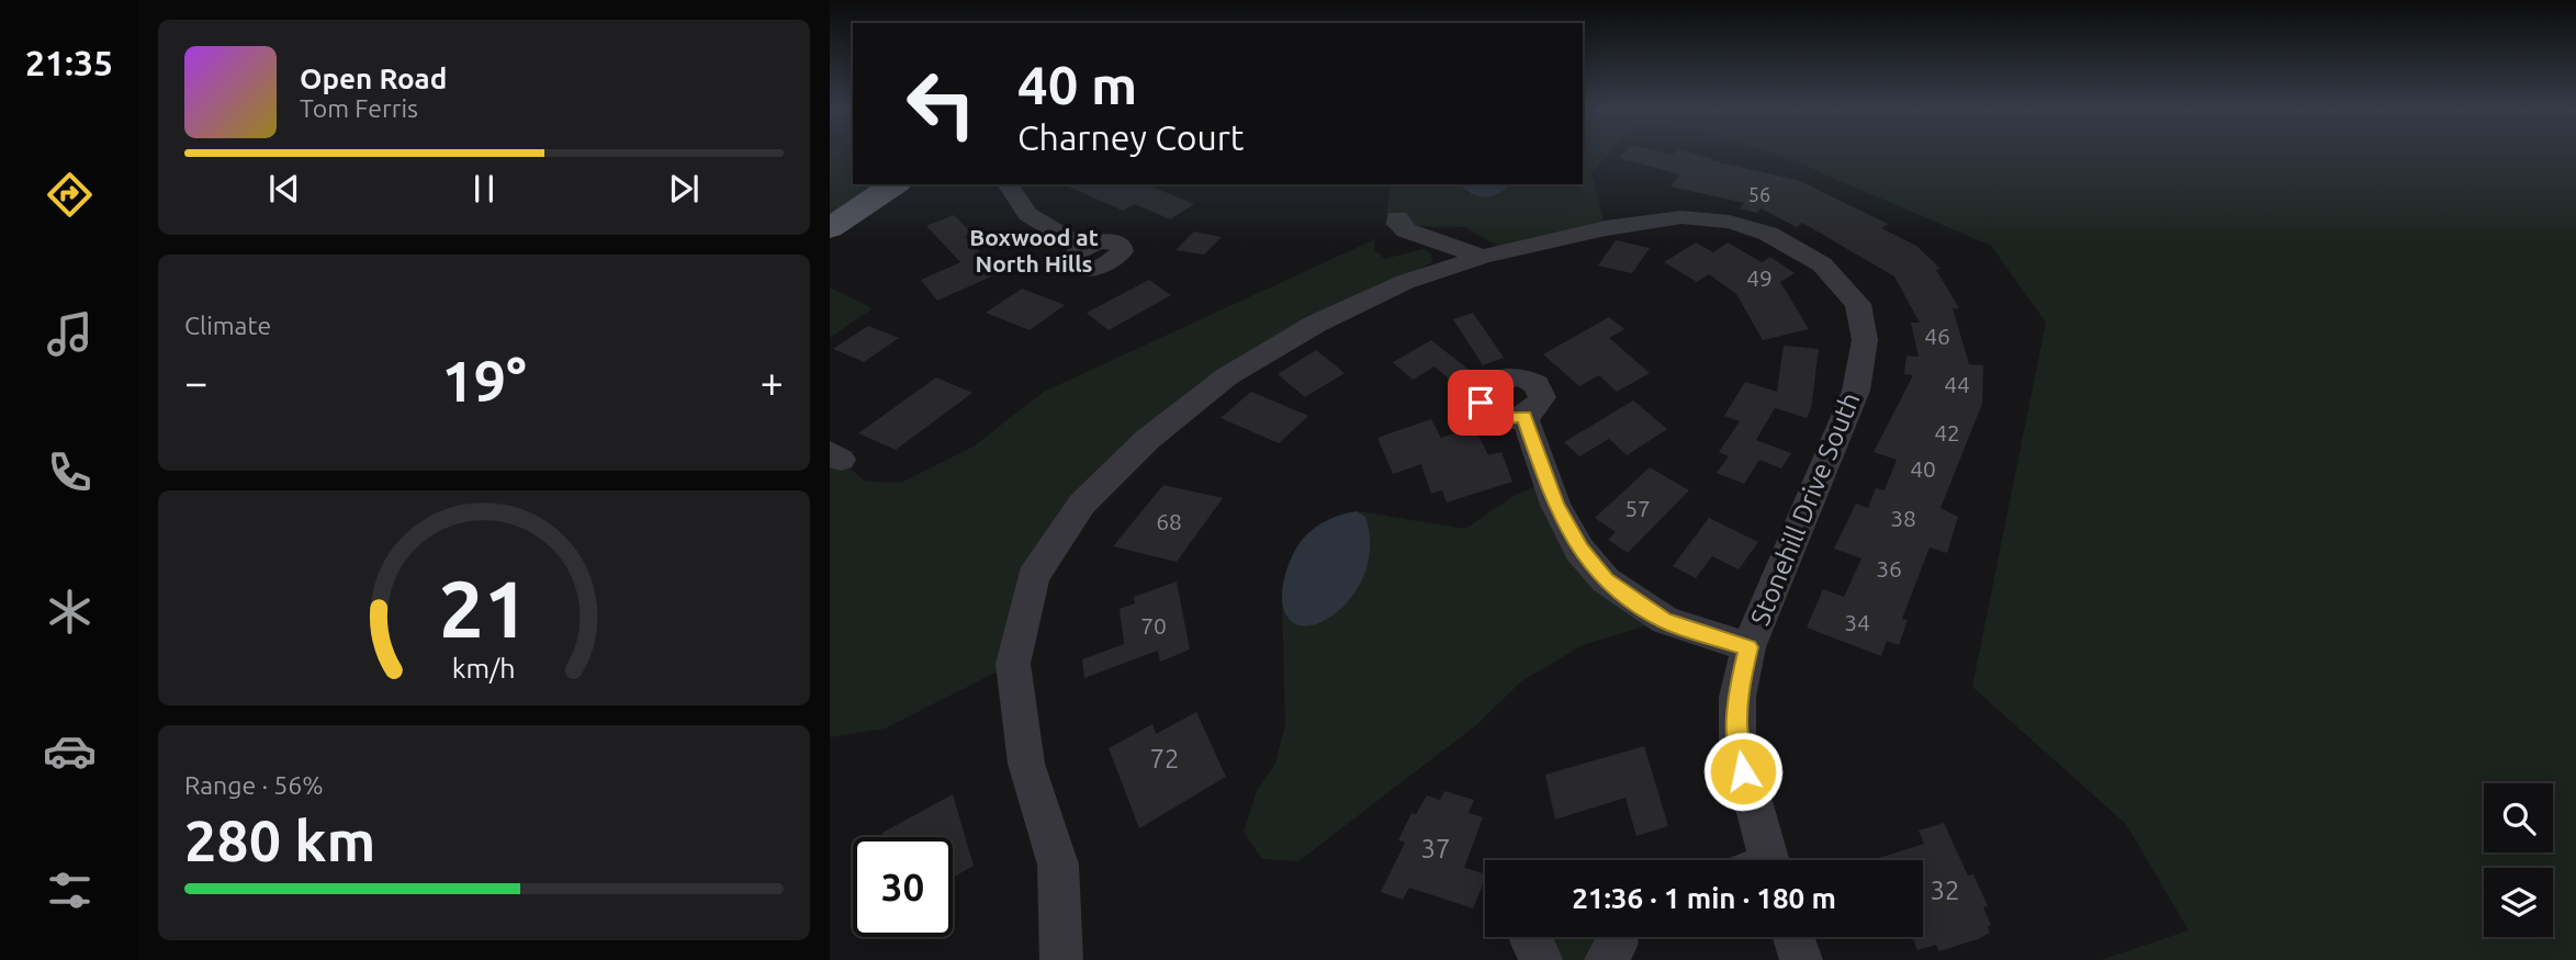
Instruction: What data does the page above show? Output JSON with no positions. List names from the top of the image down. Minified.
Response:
{"streets":{"street":["Stonehill Drive South"]},"districts":["Boxwood at North Hills"],"house_numbers":["56","49","46","44","42","40","57","38","68","36","34","70","72","37","32"],"page":{"tabs":"21:35","turn":["40 m","Charney Court"],"song":["Open Road","Tom Ferris"],"tile":["Climate",["Range · 56%","280 km"]],"heat":["−","19°","+"],"limit":"30","trip":"21:36 · 1 min · 180 m","gauge":["21","km/h"]}}
